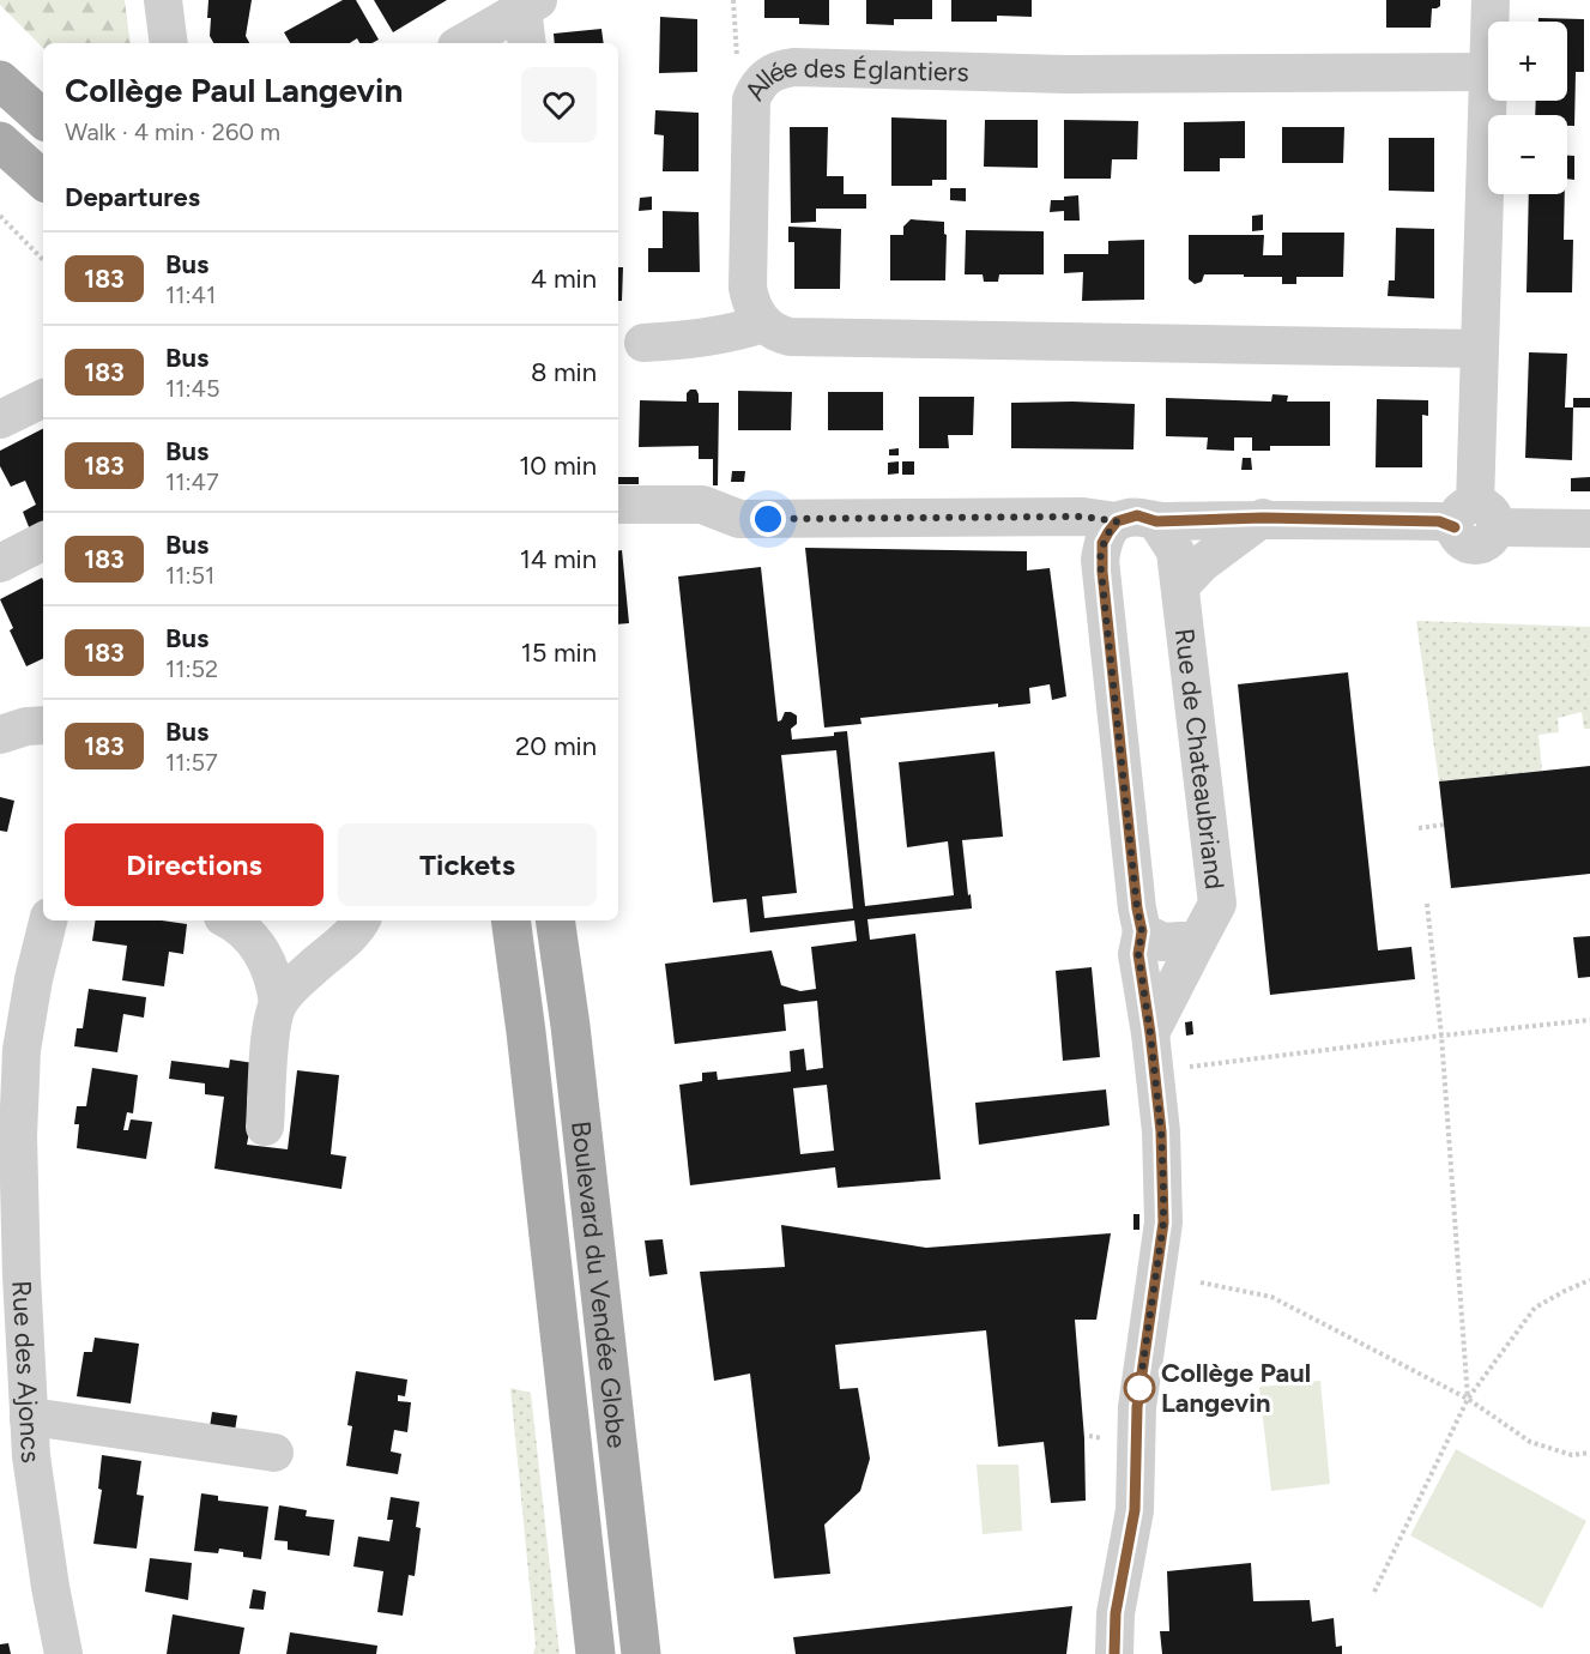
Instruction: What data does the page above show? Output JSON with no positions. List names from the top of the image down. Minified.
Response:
{"streets":{"main road":["Boulevard du Vendée Globe"],"street":["Allée des Églantiers","Rue de Chateaubriand","Rue des Ajoncs"]},"places":["Collège Paul Langevin"],"lines":["bus line 183"],"page":{"map_buttons":["+","−"],"heading":[["Collège Paul Langevin","Walk · 4 min · 260 m"],"Departures"],"list":[{"mark":"183","name":"Bus","note":"11:41","value":"4 min"},{"mark":"183","name":"Bus","note":"11:45","value":"8 min"},{"mark":"183","name":"Bus","note":"11:47","value":"10 min"},{"mark":"183","name":"Bus","note":"11:51","value":"14 min"},{"mark":"183","name":"Bus","note":"11:52","value":"15 min"},{"mark":"183","name":"Bus","note":"11:57","value":"20 min"}],"buttons":["Directions","Tickets"]}}
